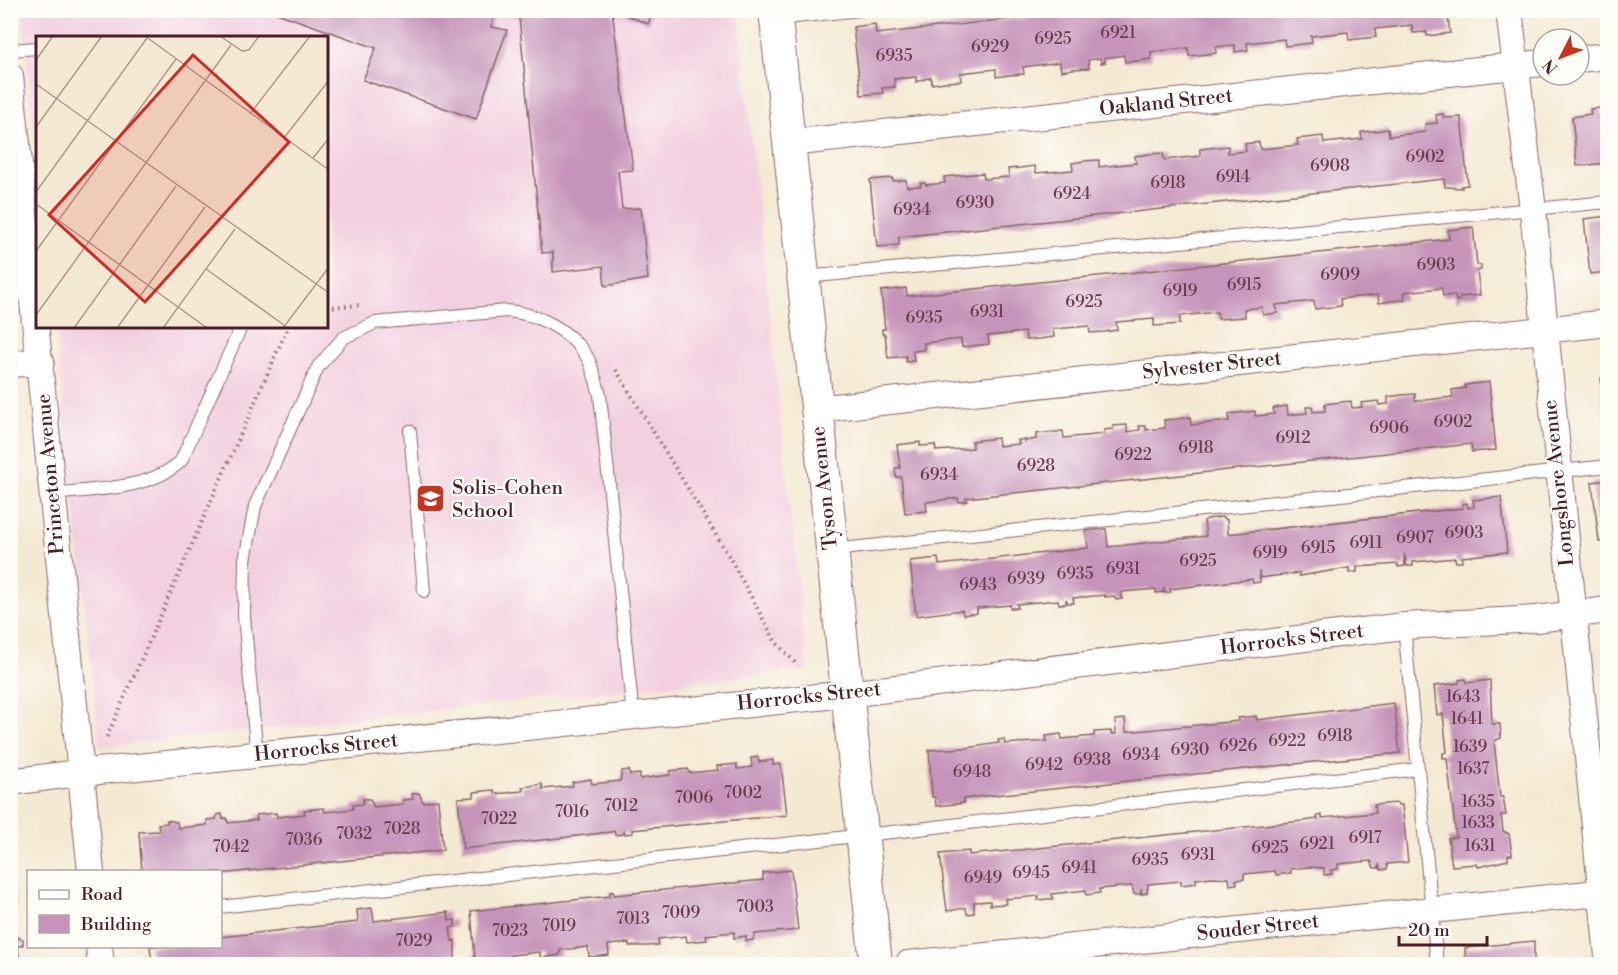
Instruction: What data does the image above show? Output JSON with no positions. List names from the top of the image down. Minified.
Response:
{"streets":{"street":["Oakland Street","Sylvester Street","Princeton Avenue","Longshore Avenue","Tyson Avenue","Horrocks Street","Souder Street"]},"crossings":[["Oakland Street","Longshore Avenue"],["Oakland Street","Tyson Avenue"],["Sylvester Street","Longshore Avenue"],["Sylvester Street","Tyson Avenue"],["Princeton Avenue","Horrocks Street"],["Longshore Avenue","Horrocks Street"],["Longshore Avenue","Souder Street"],["Tyson Avenue","Horrocks Street"]],"places":{"school or university":["Solis-Cohen School"]},"house_numbers":["6921","6925","6929","6935","6902","6908","6914","6918","6924","6930","6934","6903","6909","6915","6919","6925","6931","6935","6902","6906","6912","6918","6922","6928","6934","6903","6907","6911","6915","6919","6925","6931","6935","6939","6943","1643","1641","6918","6922","6926","1639","6930","6934","6938","6942","1637","6948","7002","7006","1635","7012","7016","7022","1633","7028","7032","6917","7036","6921","1631","7042","6925","6931","6935","6941","6945","6949","7003","7009","7013","7019","7023","7029"],"legend":["Road","Building"],"scale_bar":"20 m","north":"bottom left"}
